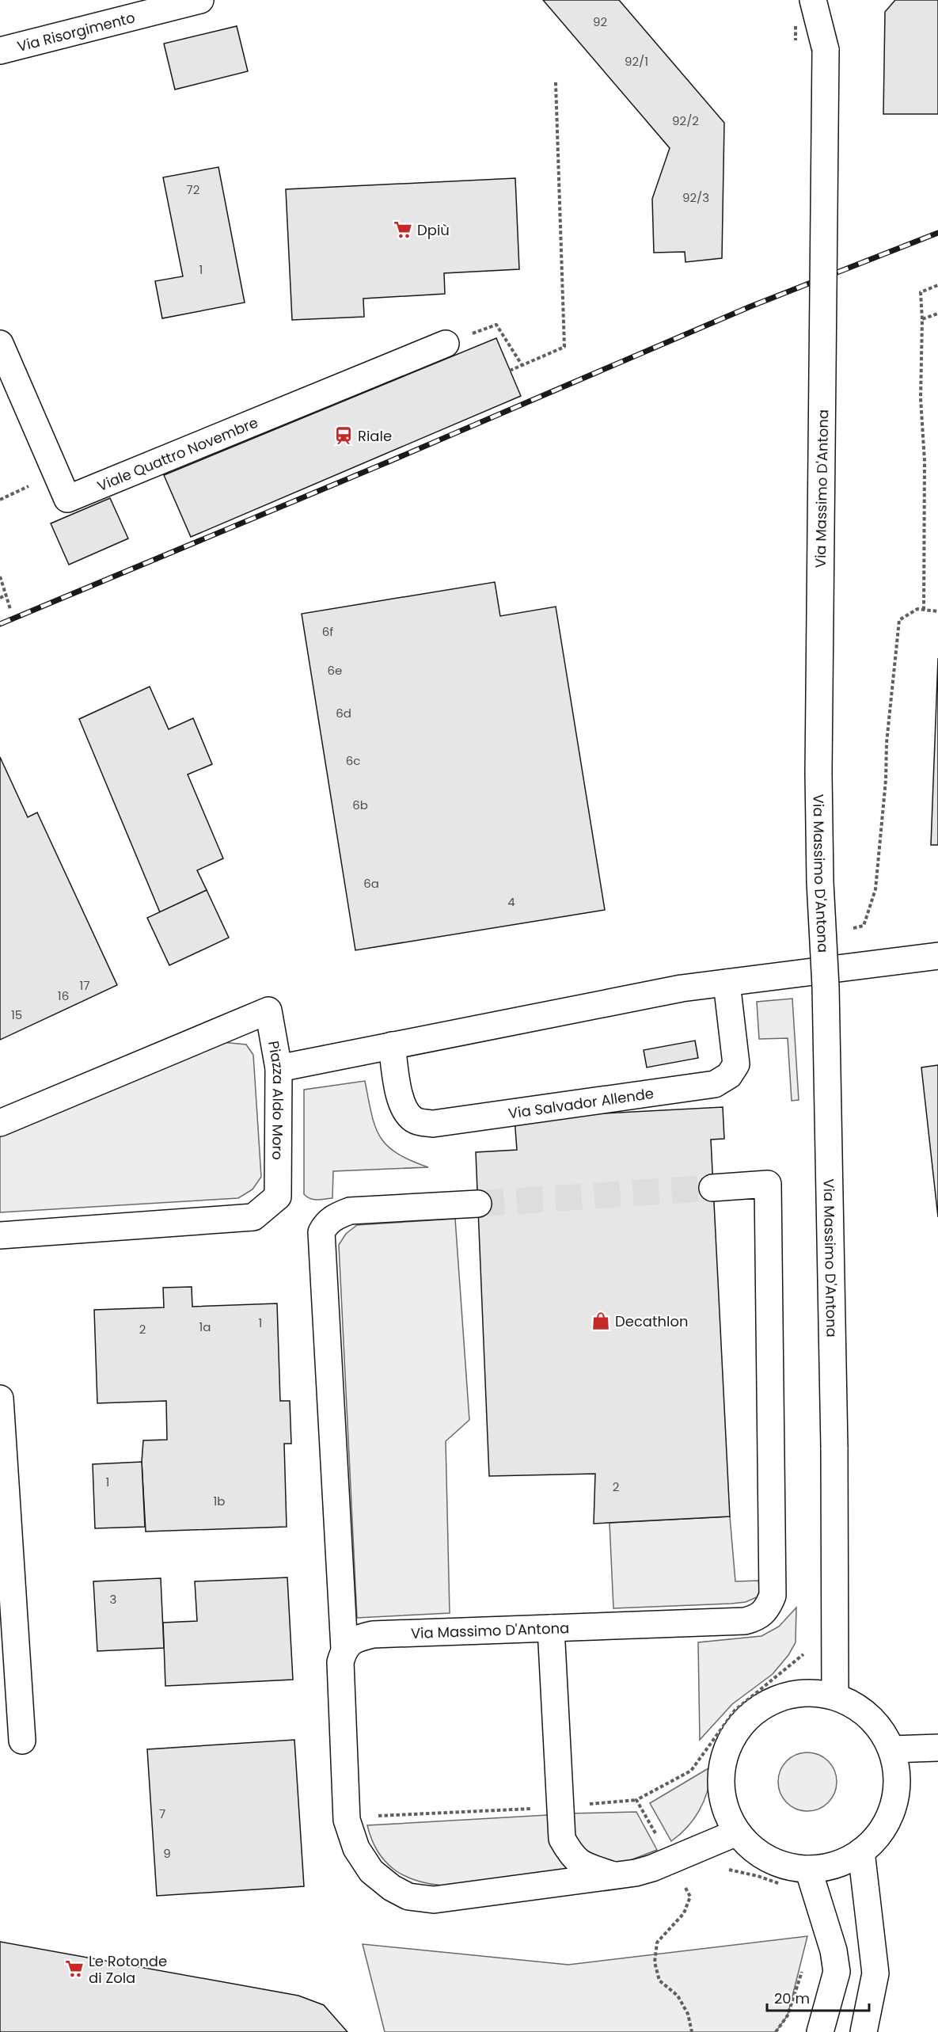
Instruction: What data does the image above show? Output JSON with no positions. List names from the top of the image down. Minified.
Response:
{"streets":{"street":["Via Risorgimento","Viale Quattro Novembre","Via Massimo D'Antona","Piazza Aldo Moro","Via Salvador Allende"]},"places":{"supermarket":["Dpiù","Le Rotonde di Zola"],"station":["Riale"],"shop":["Decathlon"]},"house_numbers":["92","92/1","92/2","72","92/3","1","6f","6e","6d","6c","6b","6a","4","17","16","15","1","1a","2","1","2","1b","3","7","9"],"scale_bar":"20 m"}
